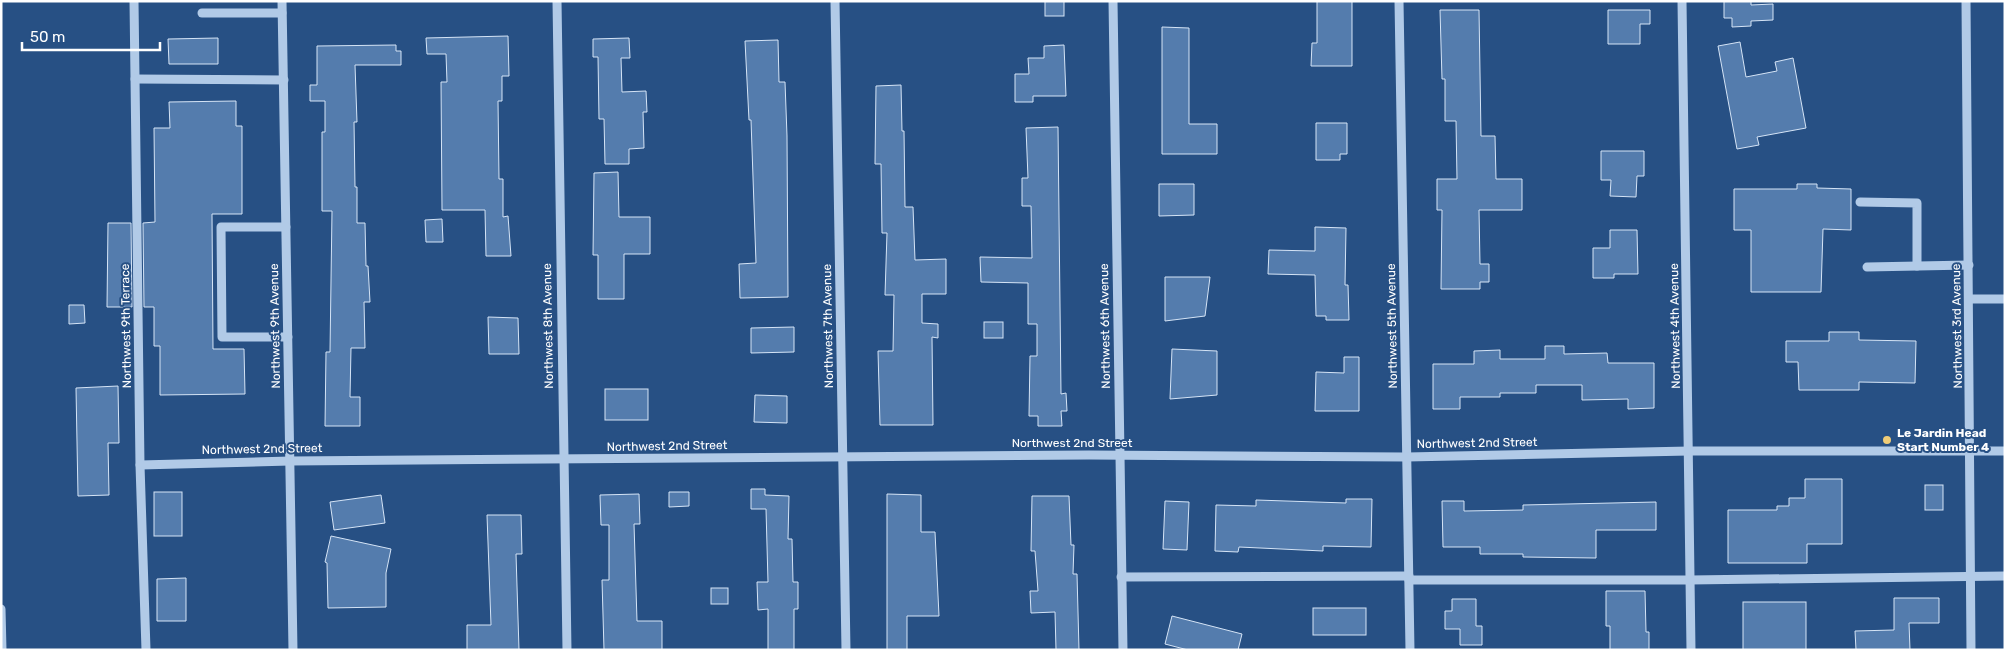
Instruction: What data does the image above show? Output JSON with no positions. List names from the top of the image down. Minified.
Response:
{"streets":{"street":["Northwest 9th Terrace","Northwest 9th Avenue","Northwest 8th Avenue","Northwest 7th Avenue","Northwest 6th Avenue","Northwest 5th Avenue","Northwest 4th Avenue","Northwest 3rd Avenue","Northwest 2nd Street"]},"crossings":[["Northwest 9th Terrace","Northwest 2nd Street"],["Northwest 9th Avenue","Northwest 2nd Street"],["Northwest 8th Avenue","Northwest 2nd Street"],["Northwest 7th Avenue","Northwest 2nd Street"],["Northwest 6th Avenue","Northwest 2nd Street"],["Northwest 5th Avenue","Northwest 2nd Street"],["Northwest 4th Avenue","Northwest 2nd Street"],["Northwest 3rd Avenue","Northwest 2nd Street"]],"places":["Le Jardin Head Start Number 4"],"scale_bar":"50 m"}
